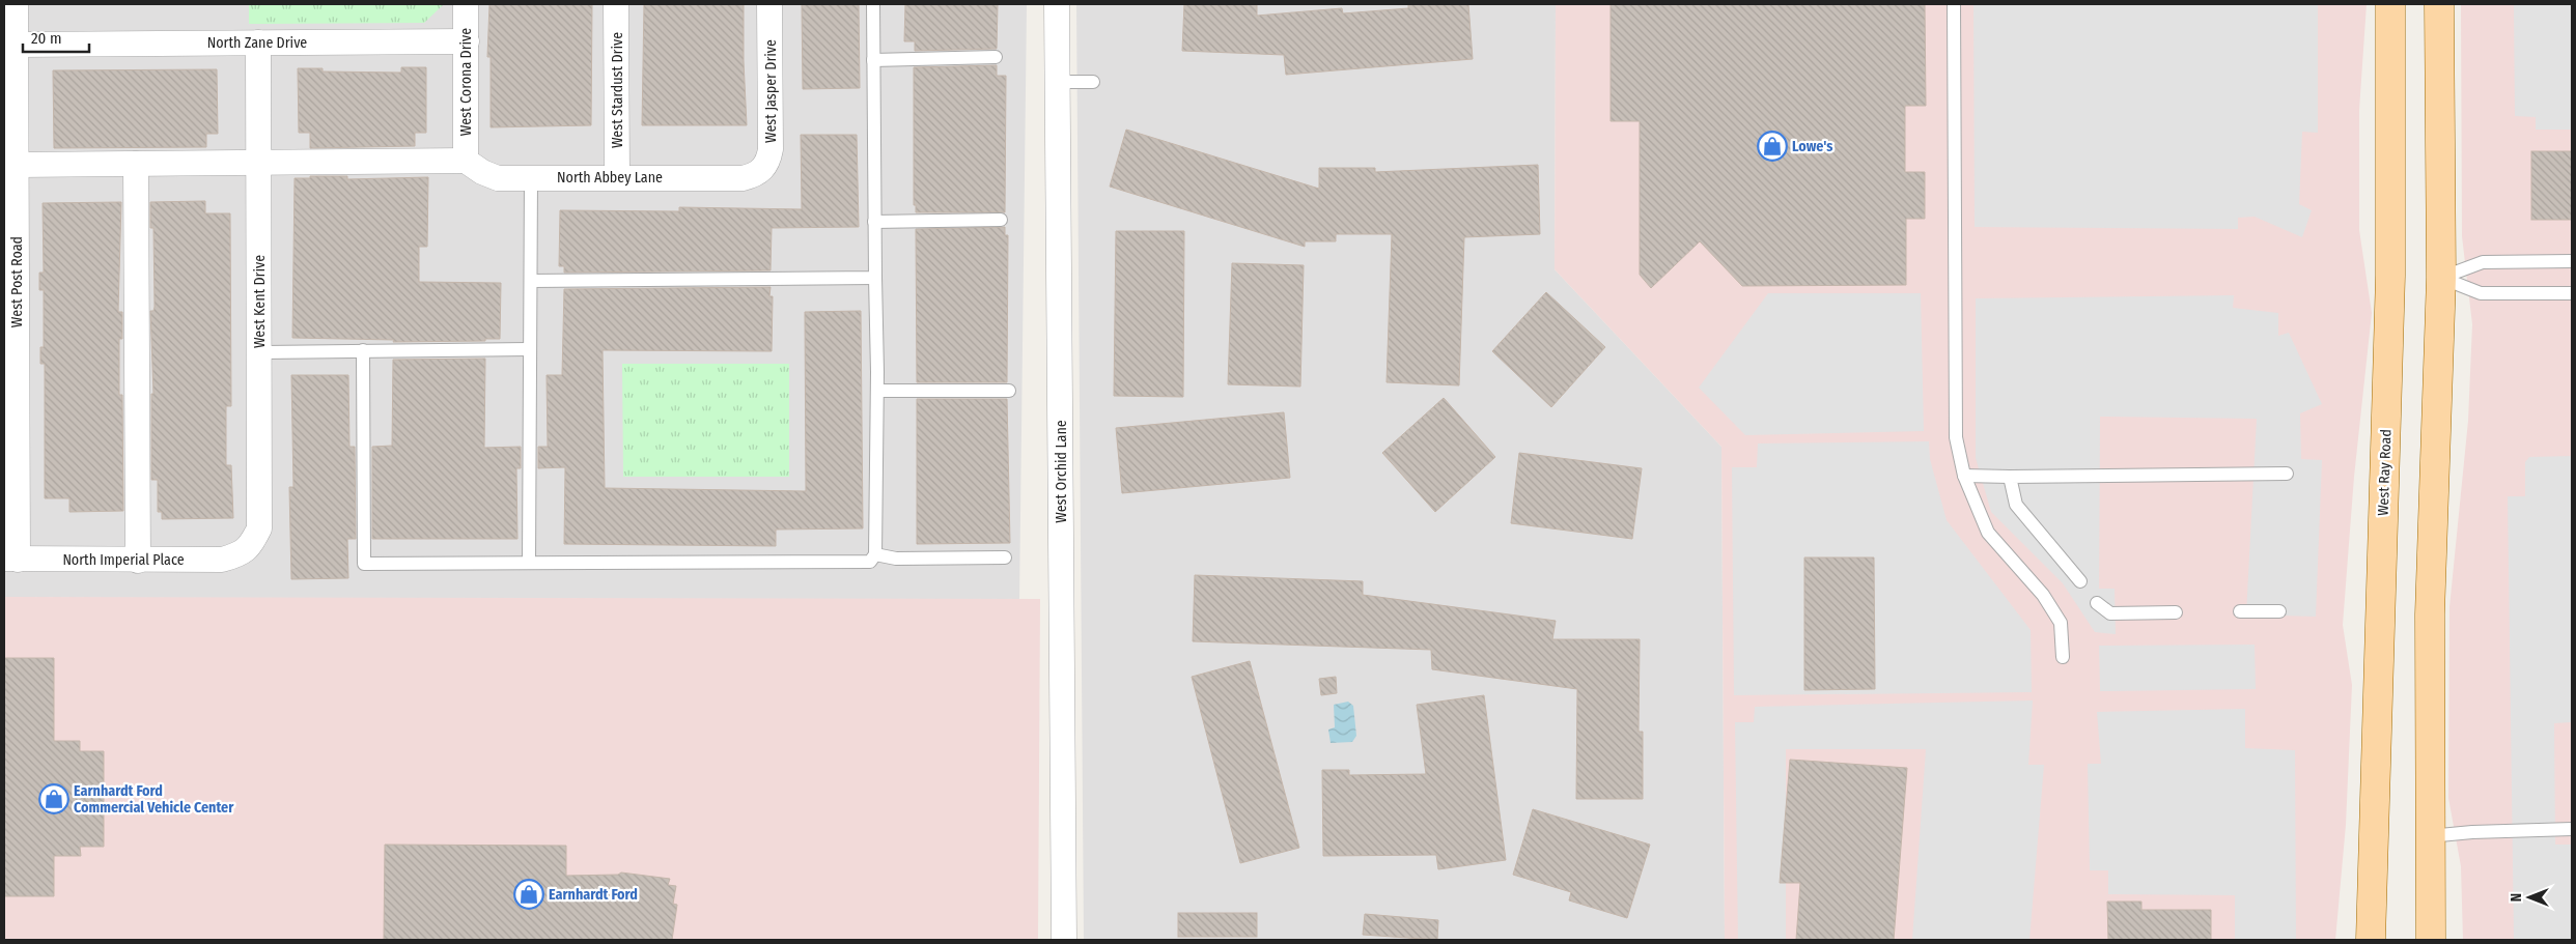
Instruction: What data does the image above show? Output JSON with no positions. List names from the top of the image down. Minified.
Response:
{"streets":{"main road":["West Ray Road"],"street":["North Zane Drive","West Corona Drive","West Stardust Drive","West Jasper Drive","North Abbey Lane","West Post Road","West Kent Drive","West Orchid Lane","North Imperial Place"]},"crossings":[["North Zane Drive","West Corona Drive"],["North Zane Drive","West Post Road"],["North Zane Drive","West Kent Drive"],["West Corona Drive","North Abbey Lane"],["West Stardust Drive","North Abbey Lane"],["West Jasper Drive","North Abbey Lane"],["West Post Road","North Imperial Place"],["West Kent Drive","North Imperial Place"]],"places":{"shop":["Lowe's","Earnhardt Ford Commercial Vehicle Center","Earnhardt Ford"]},"scale_bar":"20 m","north":"left"}
